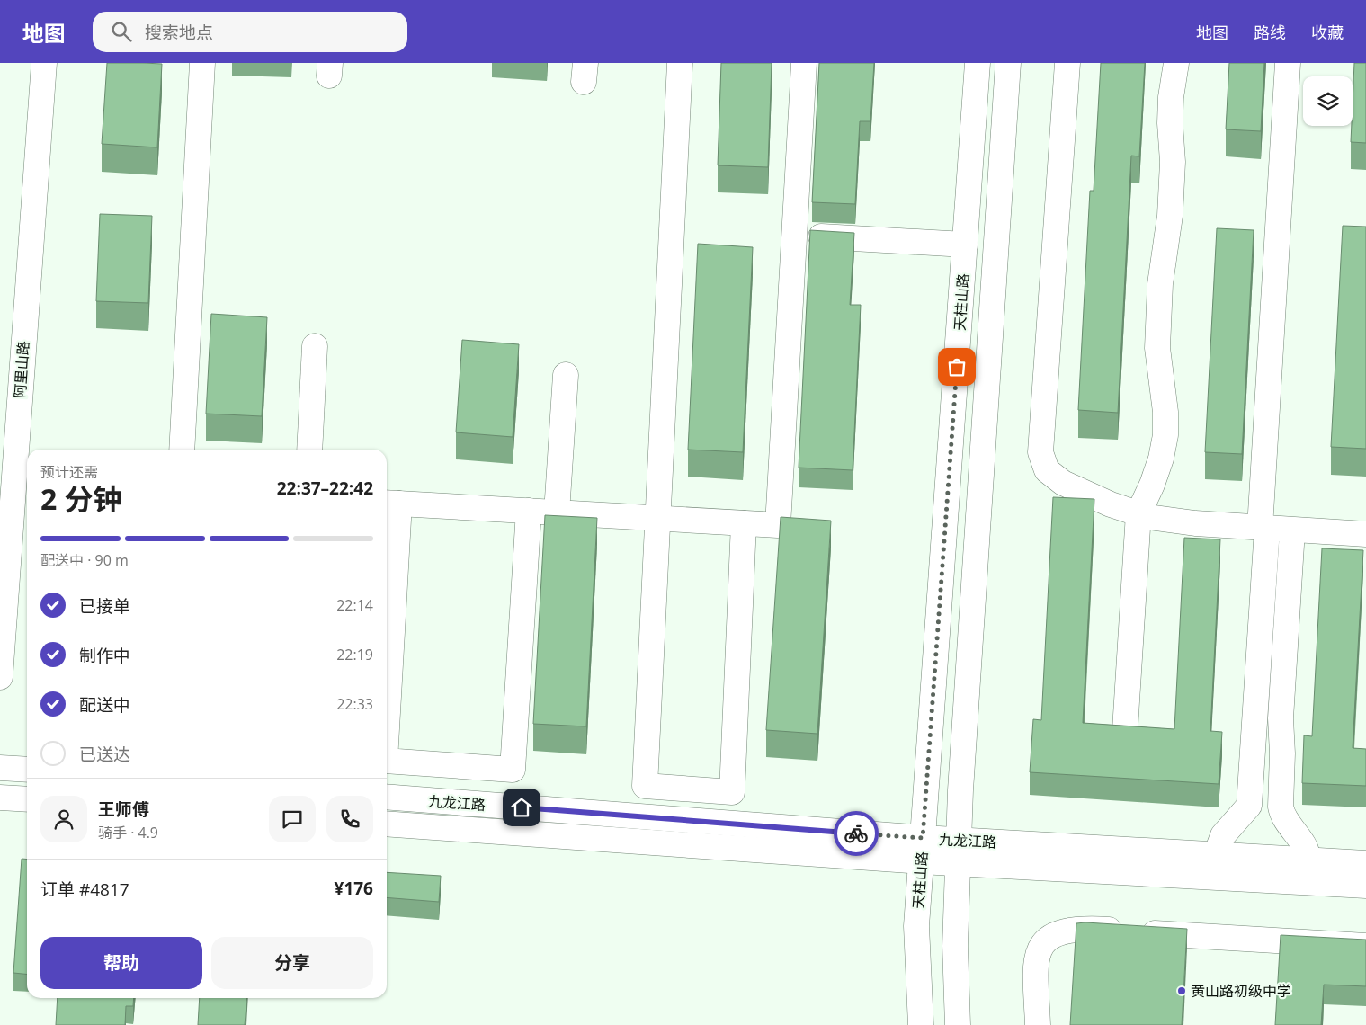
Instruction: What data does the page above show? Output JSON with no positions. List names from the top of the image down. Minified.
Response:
{"streets":{"street":["天柱山路","阿里山路","九龙江路"]},"crossings":[["天柱山路","九龙江路"]],"places":["黄山路初级中学"],"page":{"header":"地图","search":"搜索地点","nav":["地图","路线","收藏"],"heading":["2 分钟","预计还需","22:37–22:42"],"panel":["王师傅","骑手 · 4.9","订单 #4817","¥176"],"bar":"配送中 · 90 m","list":[["已接单","22:14"],["制作中","22:19"],["配送中","22:33"],"已送达"],"buttons":["帮助","分享"]}}
